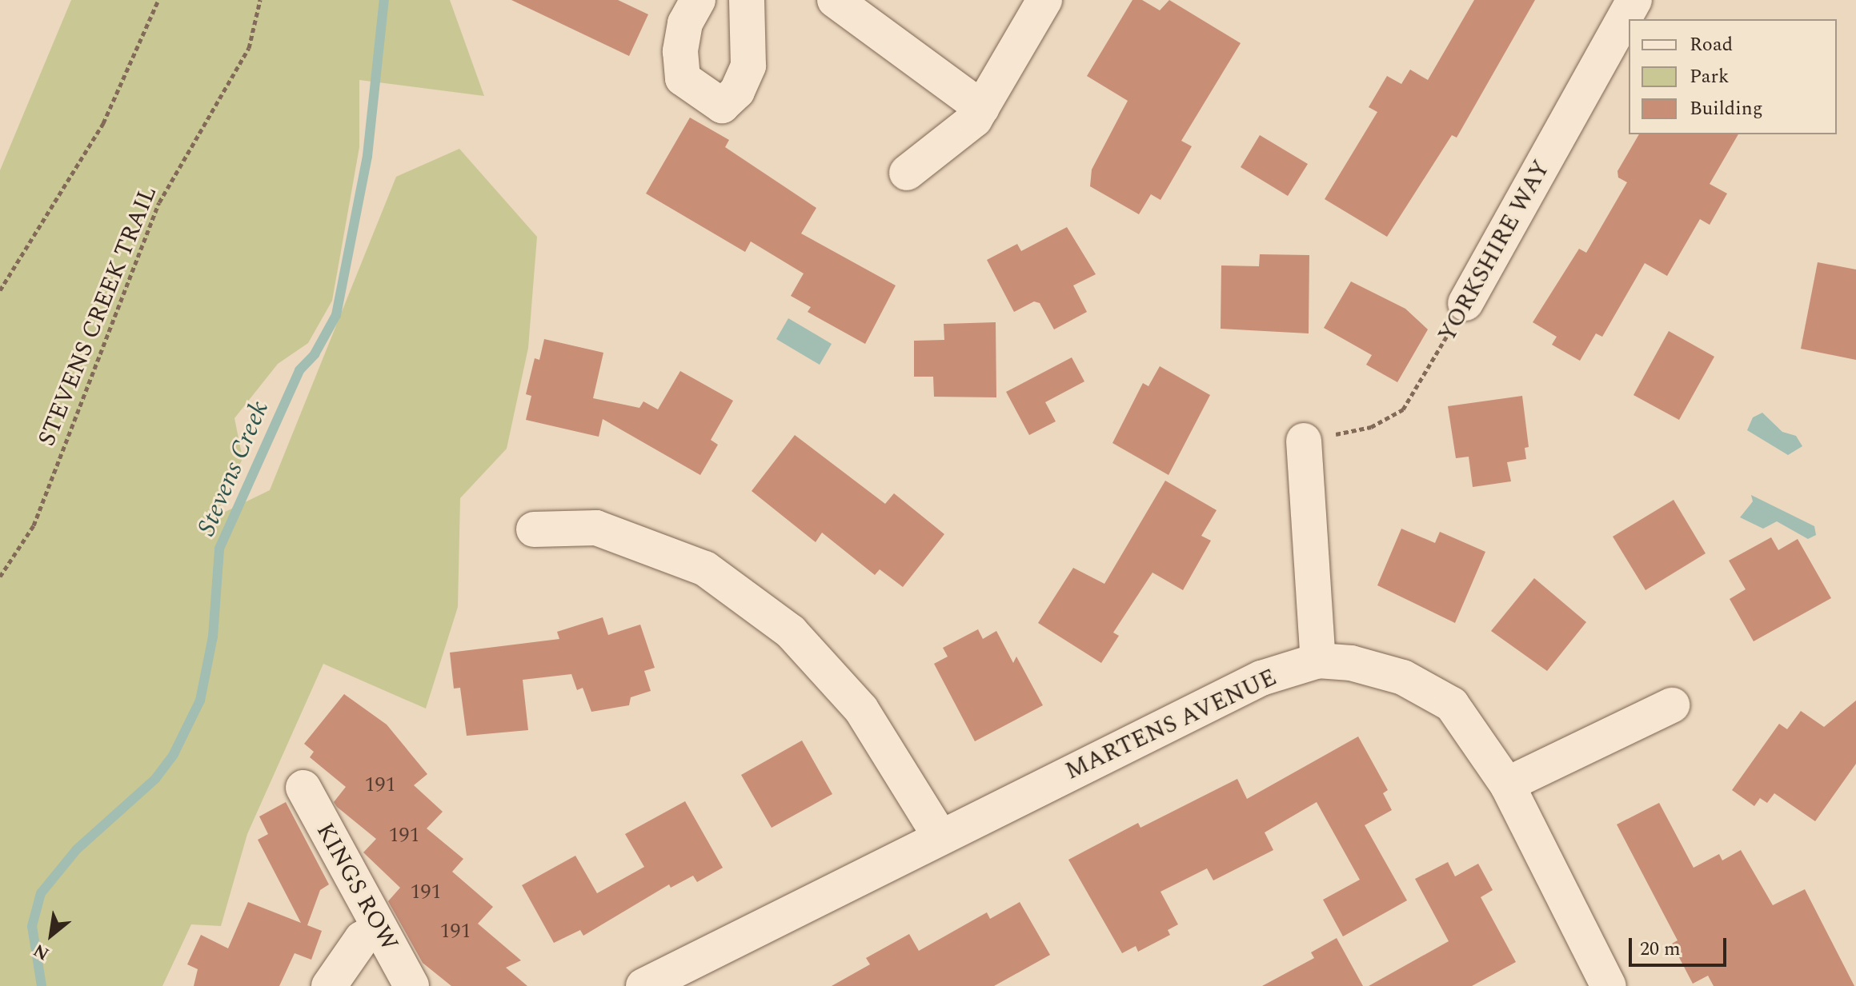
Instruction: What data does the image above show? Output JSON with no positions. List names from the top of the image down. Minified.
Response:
{"streets":{"street":["YORKSHIRE WAY","MARTENS AVENUE","KINGS ROW"],"path":["STEVENS CREEK TRAIL"]},"water":["Stevens Creek"],"house_numbers":["191","191","191","191"],"legend":["Road","Park","Building"],"scale_bar":"20 m","north":"bottom left"}
